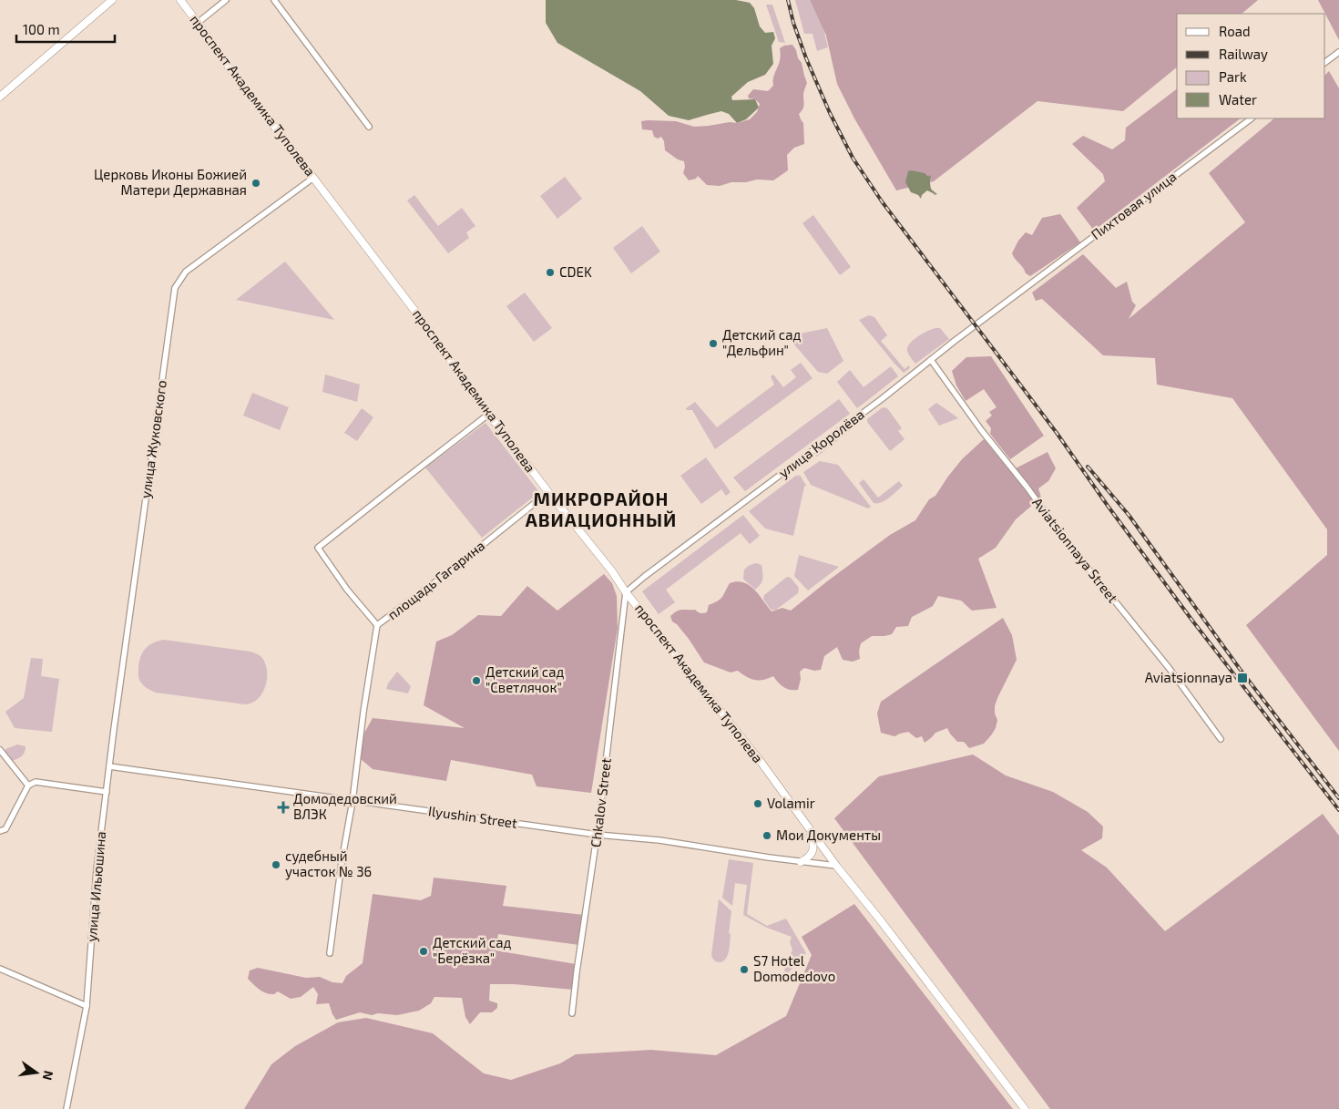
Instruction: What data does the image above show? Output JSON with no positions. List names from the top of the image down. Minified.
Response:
{"streets":{"main road":["проспект Академика Туполева"],"street":["Пихтовая улица","улица Жуковского","улица Королёва","Aviatsionnaya Street","площадь Гагарина","Chkalov Street","Ilyushin Street","улица Ильюшина"]},"crossings":[["проспект Академика Туполева","улица Жуковского"],["проспект Академика Туполева","улица Королёва"],["проспект Академика Туполева","площадь Гагарина"],["проспект Академика Туполева","Chkalov Street"],["проспект Академика Туполева","Ilyushin Street"],["Пихтовая улица","улица Королёва"],["улица Жуковского","Ilyushin Street"],["улица Жуковского","улица Ильюшина"],["улица Королёва","Aviatsionnaya Street"],["улица Королёва","Chkalov Street"],["Chkalov Street","Ilyushin Street"],["Ilyushin Street","улица Ильюшина"]],"districts":["МИКРОРАЙОН АВИАЦИОННЫЙ"],"places":{"other":["Церковь Иконы Божией Матери Державная","CDEK","Детский сад \"Дельфин\"","Детский сад \"Светлячок\"","Volamir","Мои Документы","судебный участок № 36","Детский сад \"Берёзка\"","S7 Hotel Domodedovo"],"transit":["Aviatsionnaya"],"health":["Домодедовский ВЛЭК"]},"legend":["Road","Railway","Park","Water"],"scale_bar":"100 m","north":"right"}
